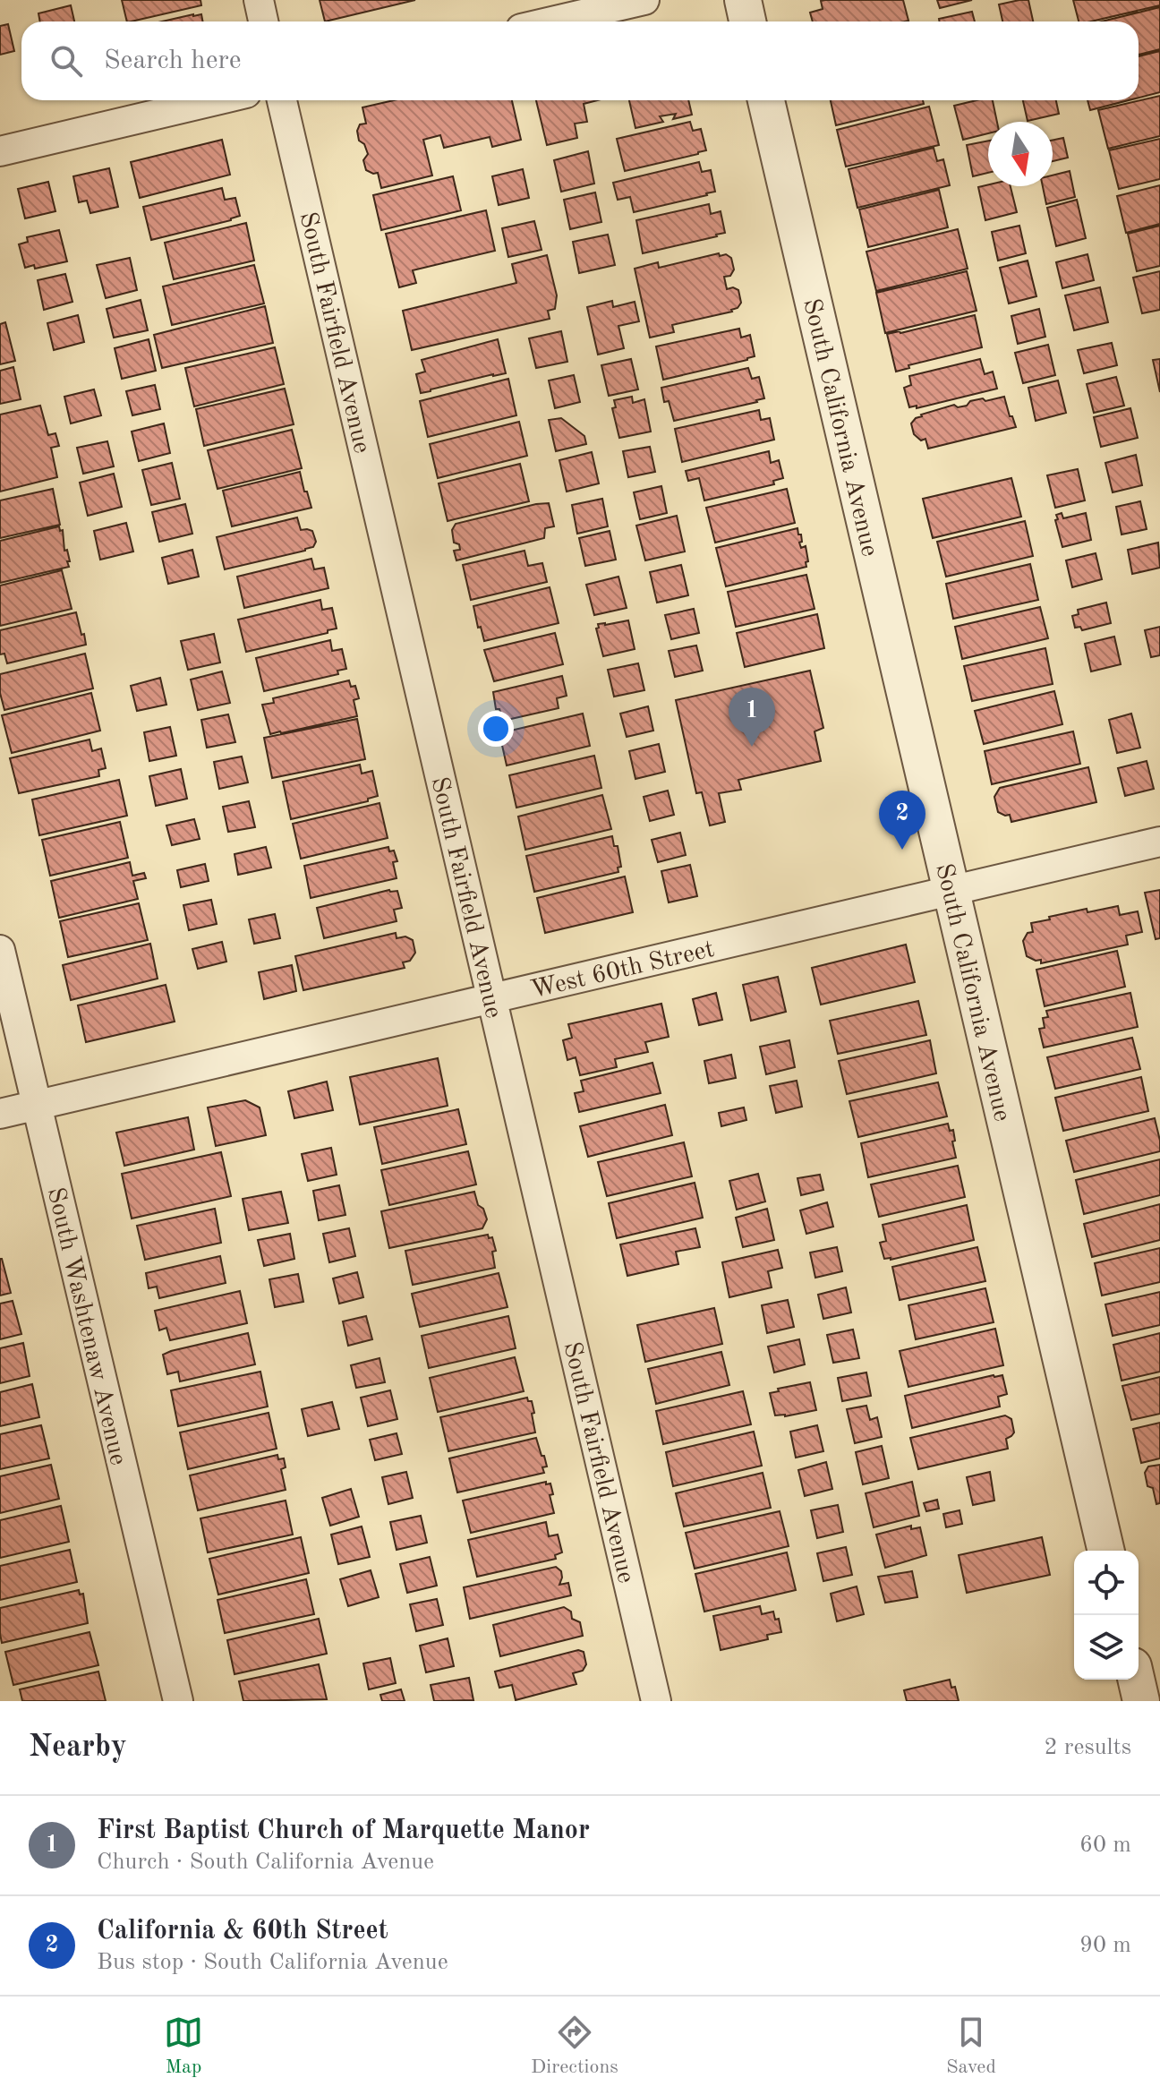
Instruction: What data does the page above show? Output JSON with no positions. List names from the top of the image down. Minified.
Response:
{"streets":{"street":["South Fairfield Avenue","South California Avenue","West 60th Street","South Washtenaw Avenue"]},"crossings":[["South Fairfield Avenue","West 60th Street"],["South California Avenue","West 60th Street"],["West 60th Street","South Washtenaw Avenue"]],"north":"bottom","page":{"search":"Search here","pins":["1","2"],"heading":["Nearby","2 results"],"list":[{"mark":"1","name":"First Baptist Church of Marquette Manor","note":"Church · South California Avenue","value":"60 m"},{"mark":"2","name":"California & 60th Street","note":"Bus stop · South California Avenue","value":"90 m"}],"nav":["Map","Directions","Saved"]}}
